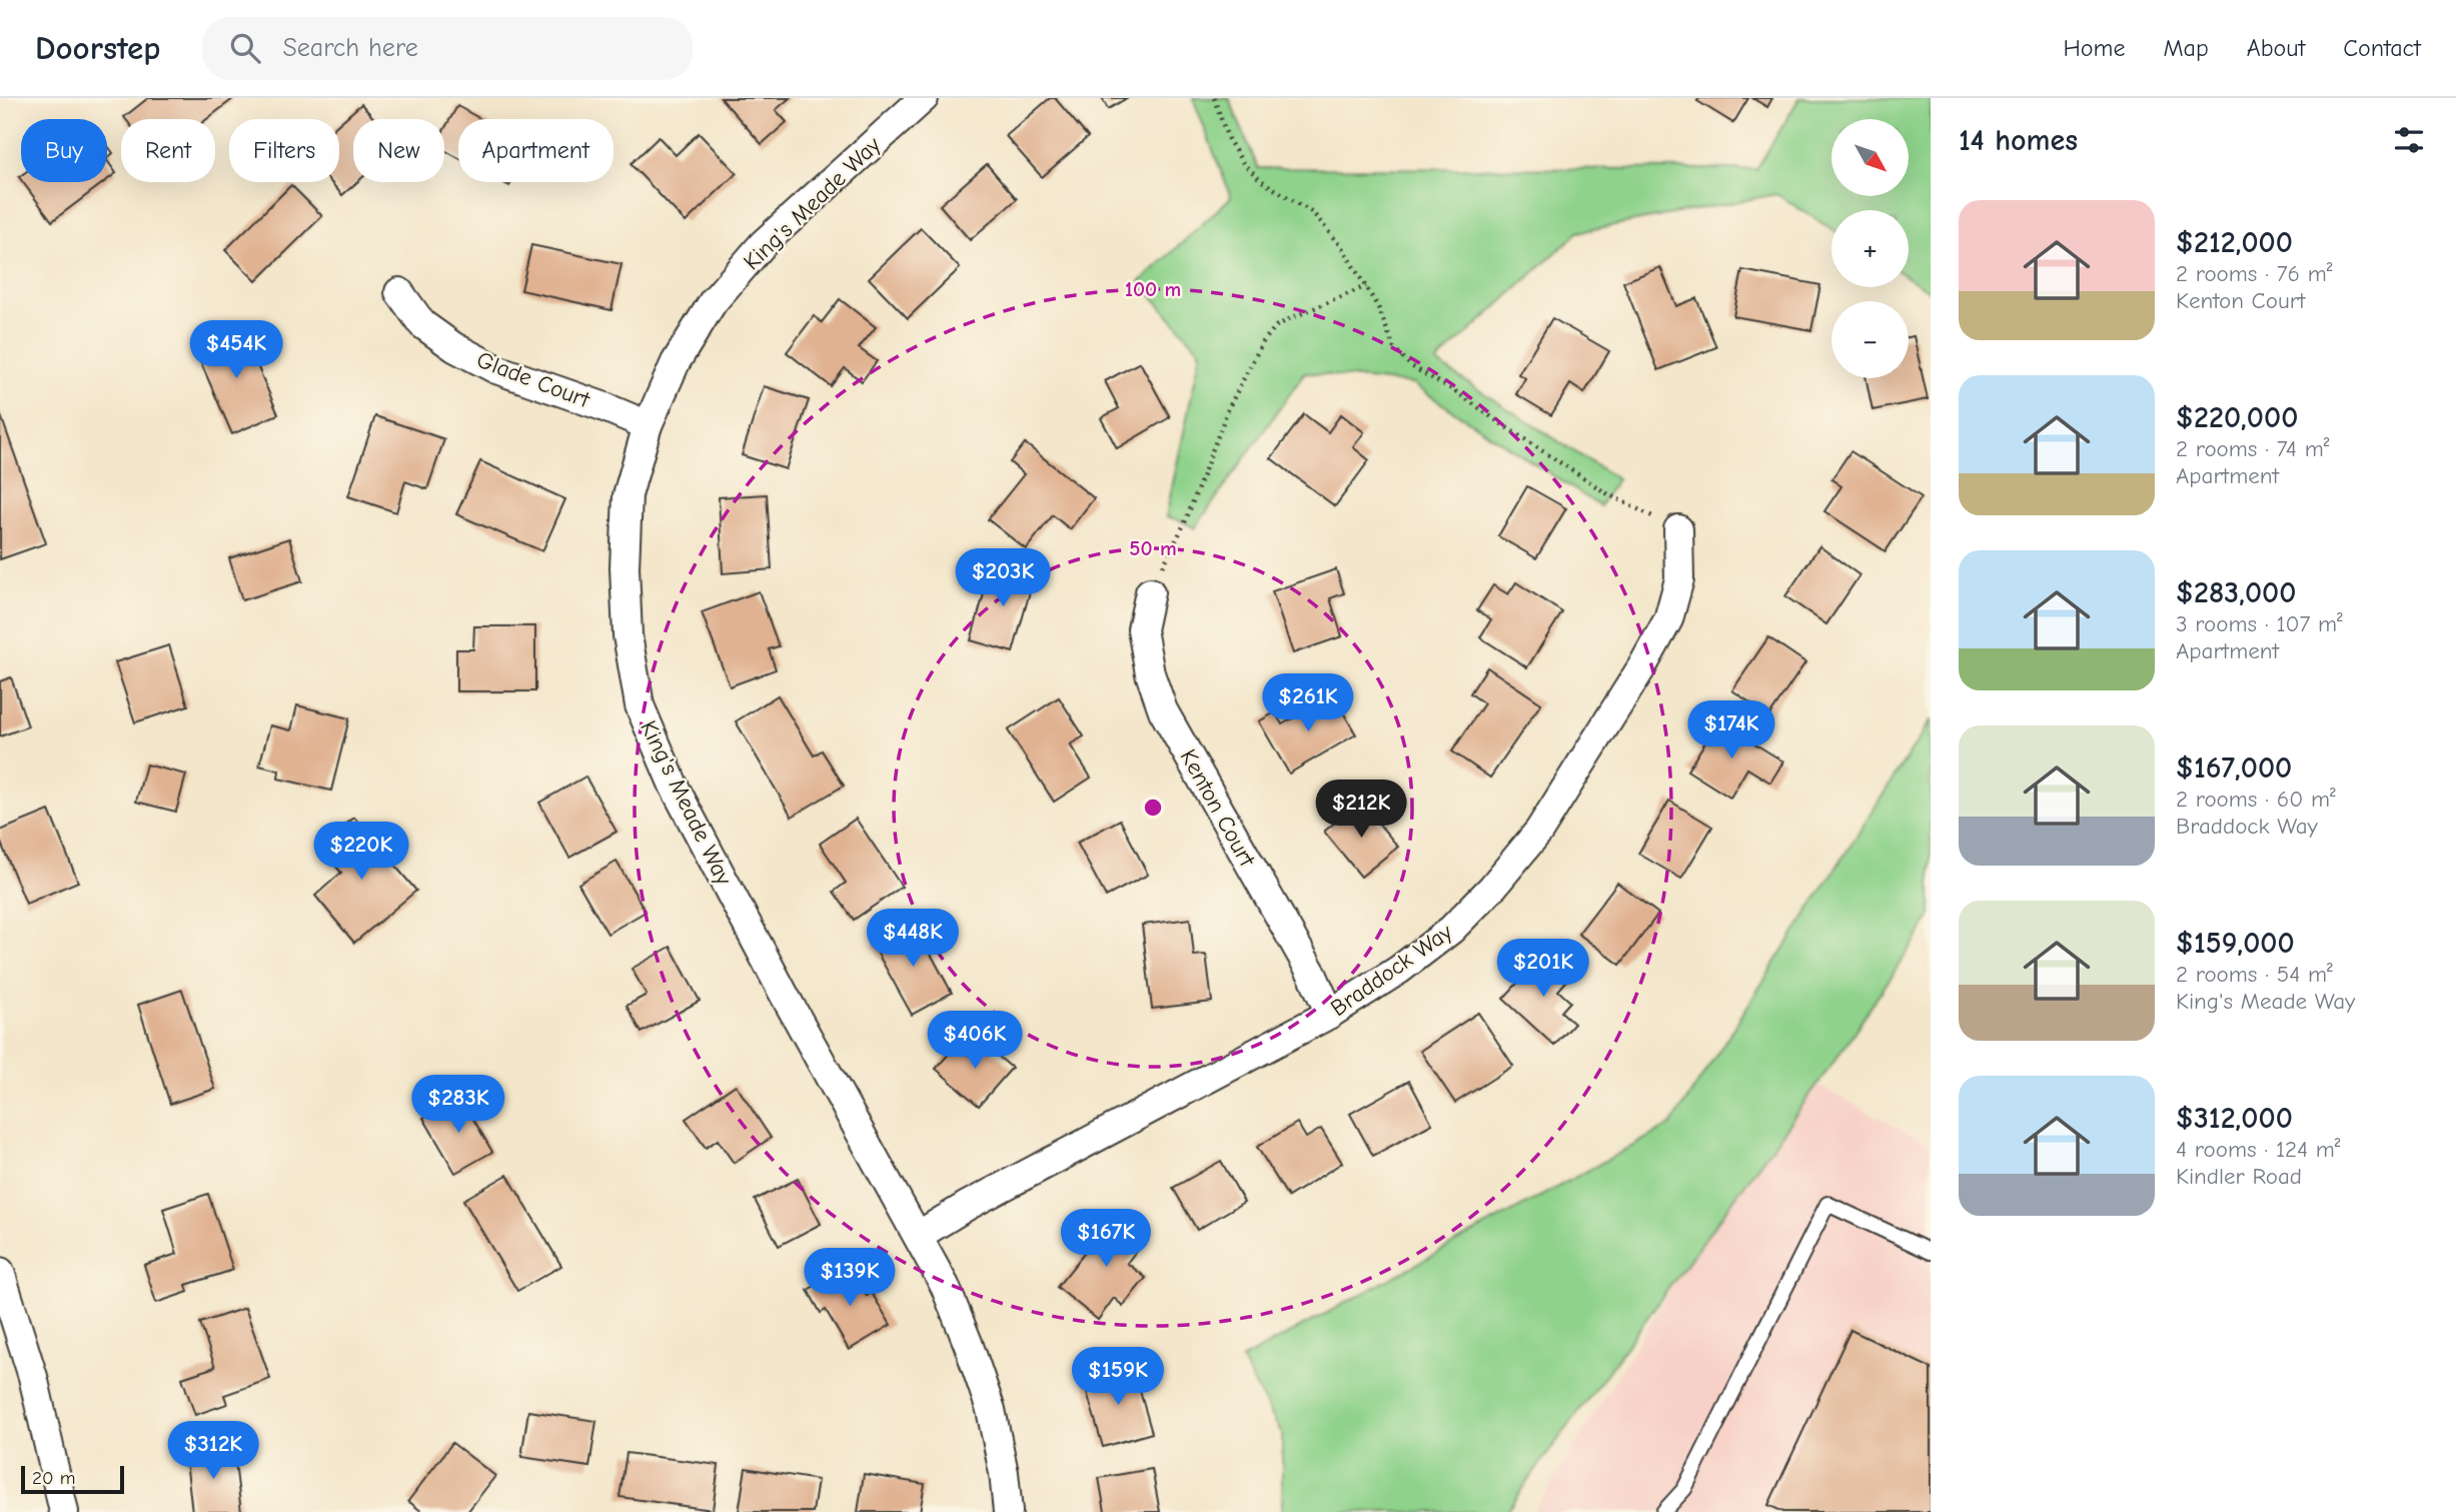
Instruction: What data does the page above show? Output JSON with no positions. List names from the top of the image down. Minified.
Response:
{"streets":{"street":["King's Meade Way","Glade Court","Kenton Court","Braddock Way"]},"crossings":[["King's Meade Way","Glade Court"],["King's Meade Way","Braddock Way"],["Kenton Court","Braddock Way"]],"scale_bar":"20 m","north":"bottom right","page":{"header":"Doorstep","search":"Search here","nav":["Home","Map","About","Contact"],"heading":"14 homes","map_buttons":["+","−"],"chip":["Buy","Rent","Filters","New","Apartment"],"list":[{"name":"$212,000","note":"2 rooms · 76 m² · Kenton Court"},{"name":"$220,000","note":"2 rooms · 74 m² · Apartment"},{"name":"$283,000","note":"3 rooms · 107 m² · Apartment"},{"name":"$167,000","note":"2 rooms · 60 m² · Braddock Way"},{"name":"$159,000","note":"2 rooms · 54 m² · King's Meade Way"},{"name":"$312,000","note":"4 rooms · 124 m² · Kindler Road"}],"price":["$454K","$203K","$261K","$174K","$212K","$220K","$448K","$201K","$406K","$283K","$167K","$139K","$159K","$312K"],"scale":"20 m"},"rings":["100 m","50 m"]}
